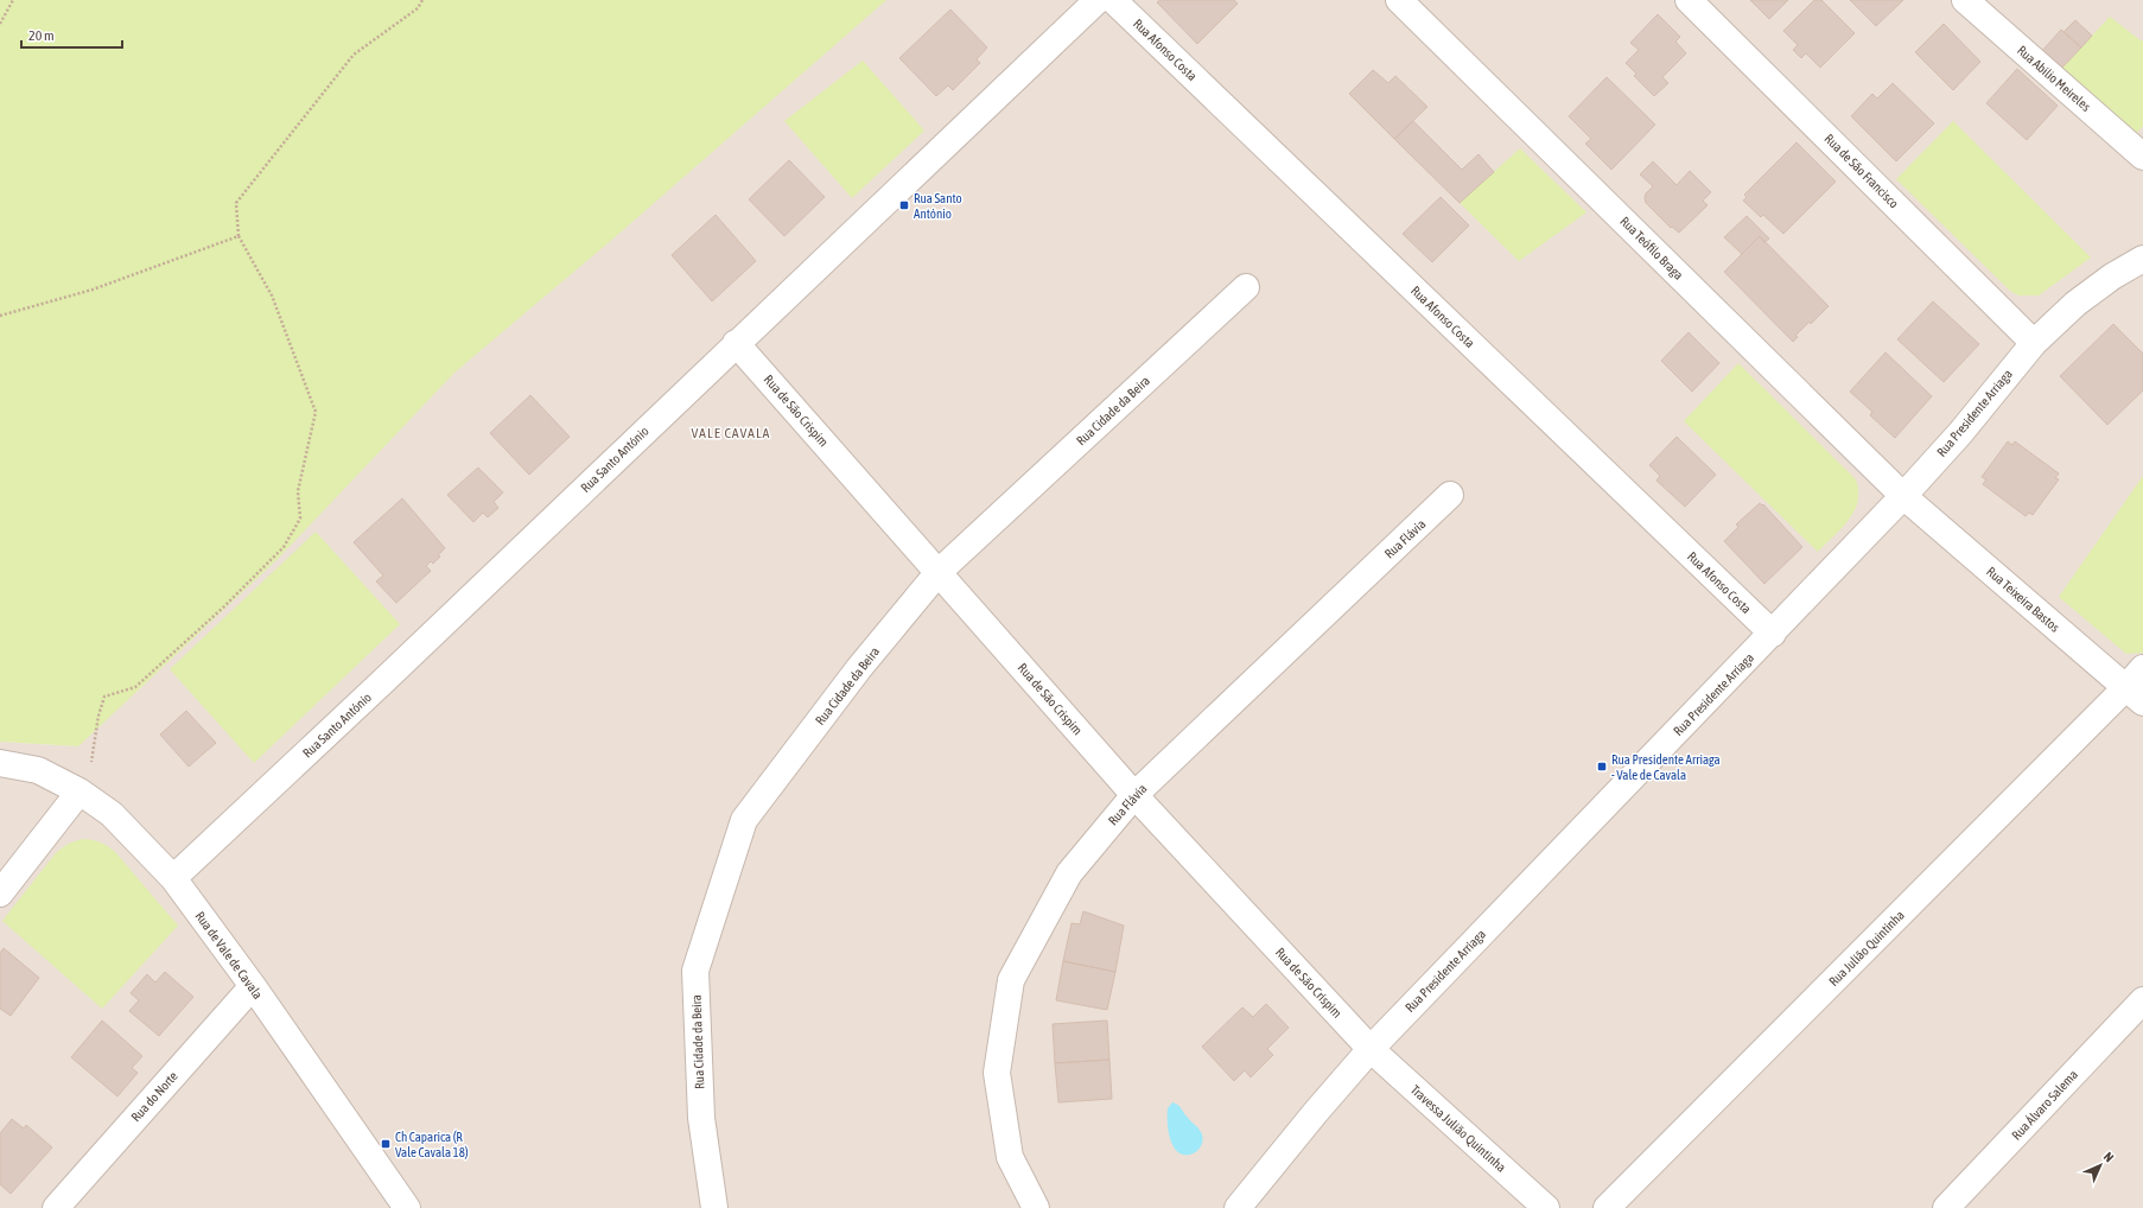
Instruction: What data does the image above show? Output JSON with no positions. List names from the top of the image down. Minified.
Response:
{"streets":{"street":["Rua Afonso Costa","Rua Abilio Meireles","Rua de São Francisco","Rua Teófilo Braga","Rua de São Crispim","Rua Cidade da Beira","Rua Presidente Arriaga","Rua Santo António","Rua Flávia","Rua Teixeira Bastos","Rua Julião Quintinha","Rua de Vale de Cavala","Rua do Norte","Rua Álvaro Salema","Travessa Julião Quintinha"]},"crossings":[["Rua Afonso Costa","Rua Presidente Arriaga"],["Rua de São Francisco","Rua Presidente Arriaga"],["Rua Teófilo Braga","Rua Presidente Arriaga"],["Rua Teófilo Braga","Rua Teixeira Bastos"],["Rua de São Crispim","Rua Cidade da Beira"],["Rua de São Crispim","Rua Presidente Arriaga"],["Rua de São Crispim","Rua Santo António"],["Rua de São Crispim","Rua Flávia"],["Rua de São Crispim","Travessa Julião Quintinha"],["Rua Presidente Arriaga","Rua Teixeira Bastos"],["Rua Presidente Arriaga","Travessa Julião Quintinha"],["Rua Santo António","Rua de Vale de Cavala"],["Rua Teixeira Bastos","Rua Julião Quintinha"],["Rua de Vale de Cavala","Rua do Norte"]],"districts":["VALE CAVALA"],"places":{"transit":["Rua Santo António","Rua Presidente Arriaga - Vale de Cavala","Ch Caparica (R Vale Cavala 18)"]},"scale_bar":"20 m","north":"top right"}
